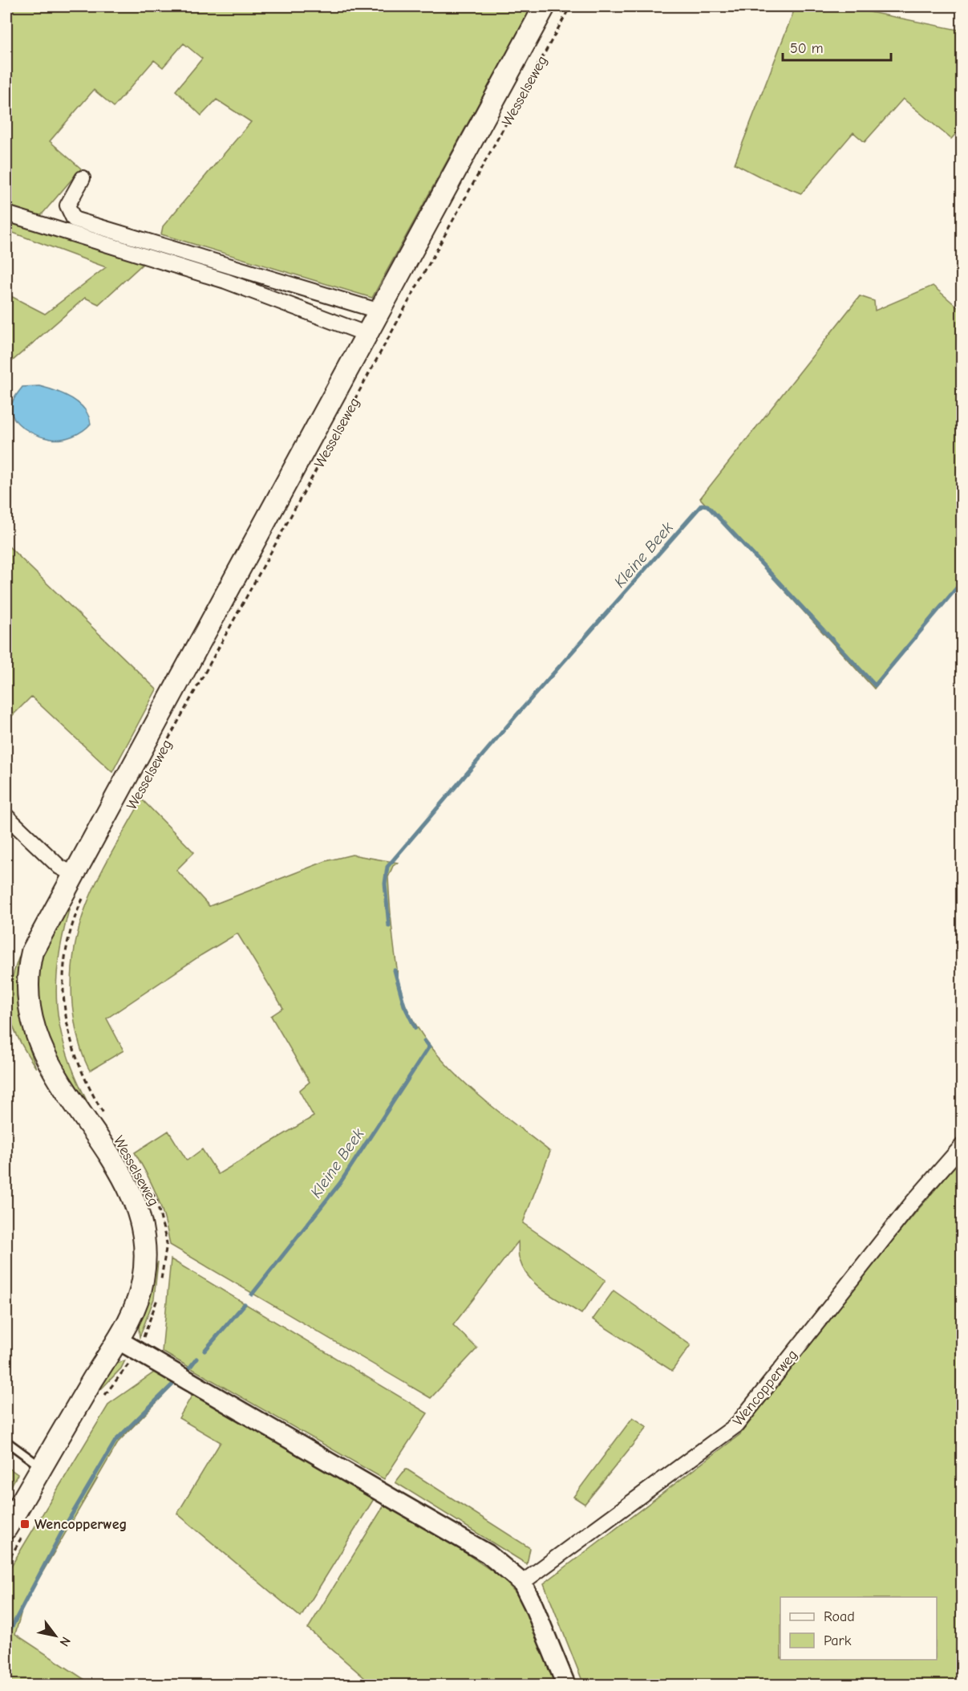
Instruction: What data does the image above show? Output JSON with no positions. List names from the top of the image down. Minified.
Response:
{"streets":{"main road":["Wesselseweg"],"street":["Wencopperweg"]},"water":["Kleine Beek"],"places":{"transit":["Wencopperweg"]},"legend":["Road","Park"],"scale_bar":"50 m","north":"bottom right"}
